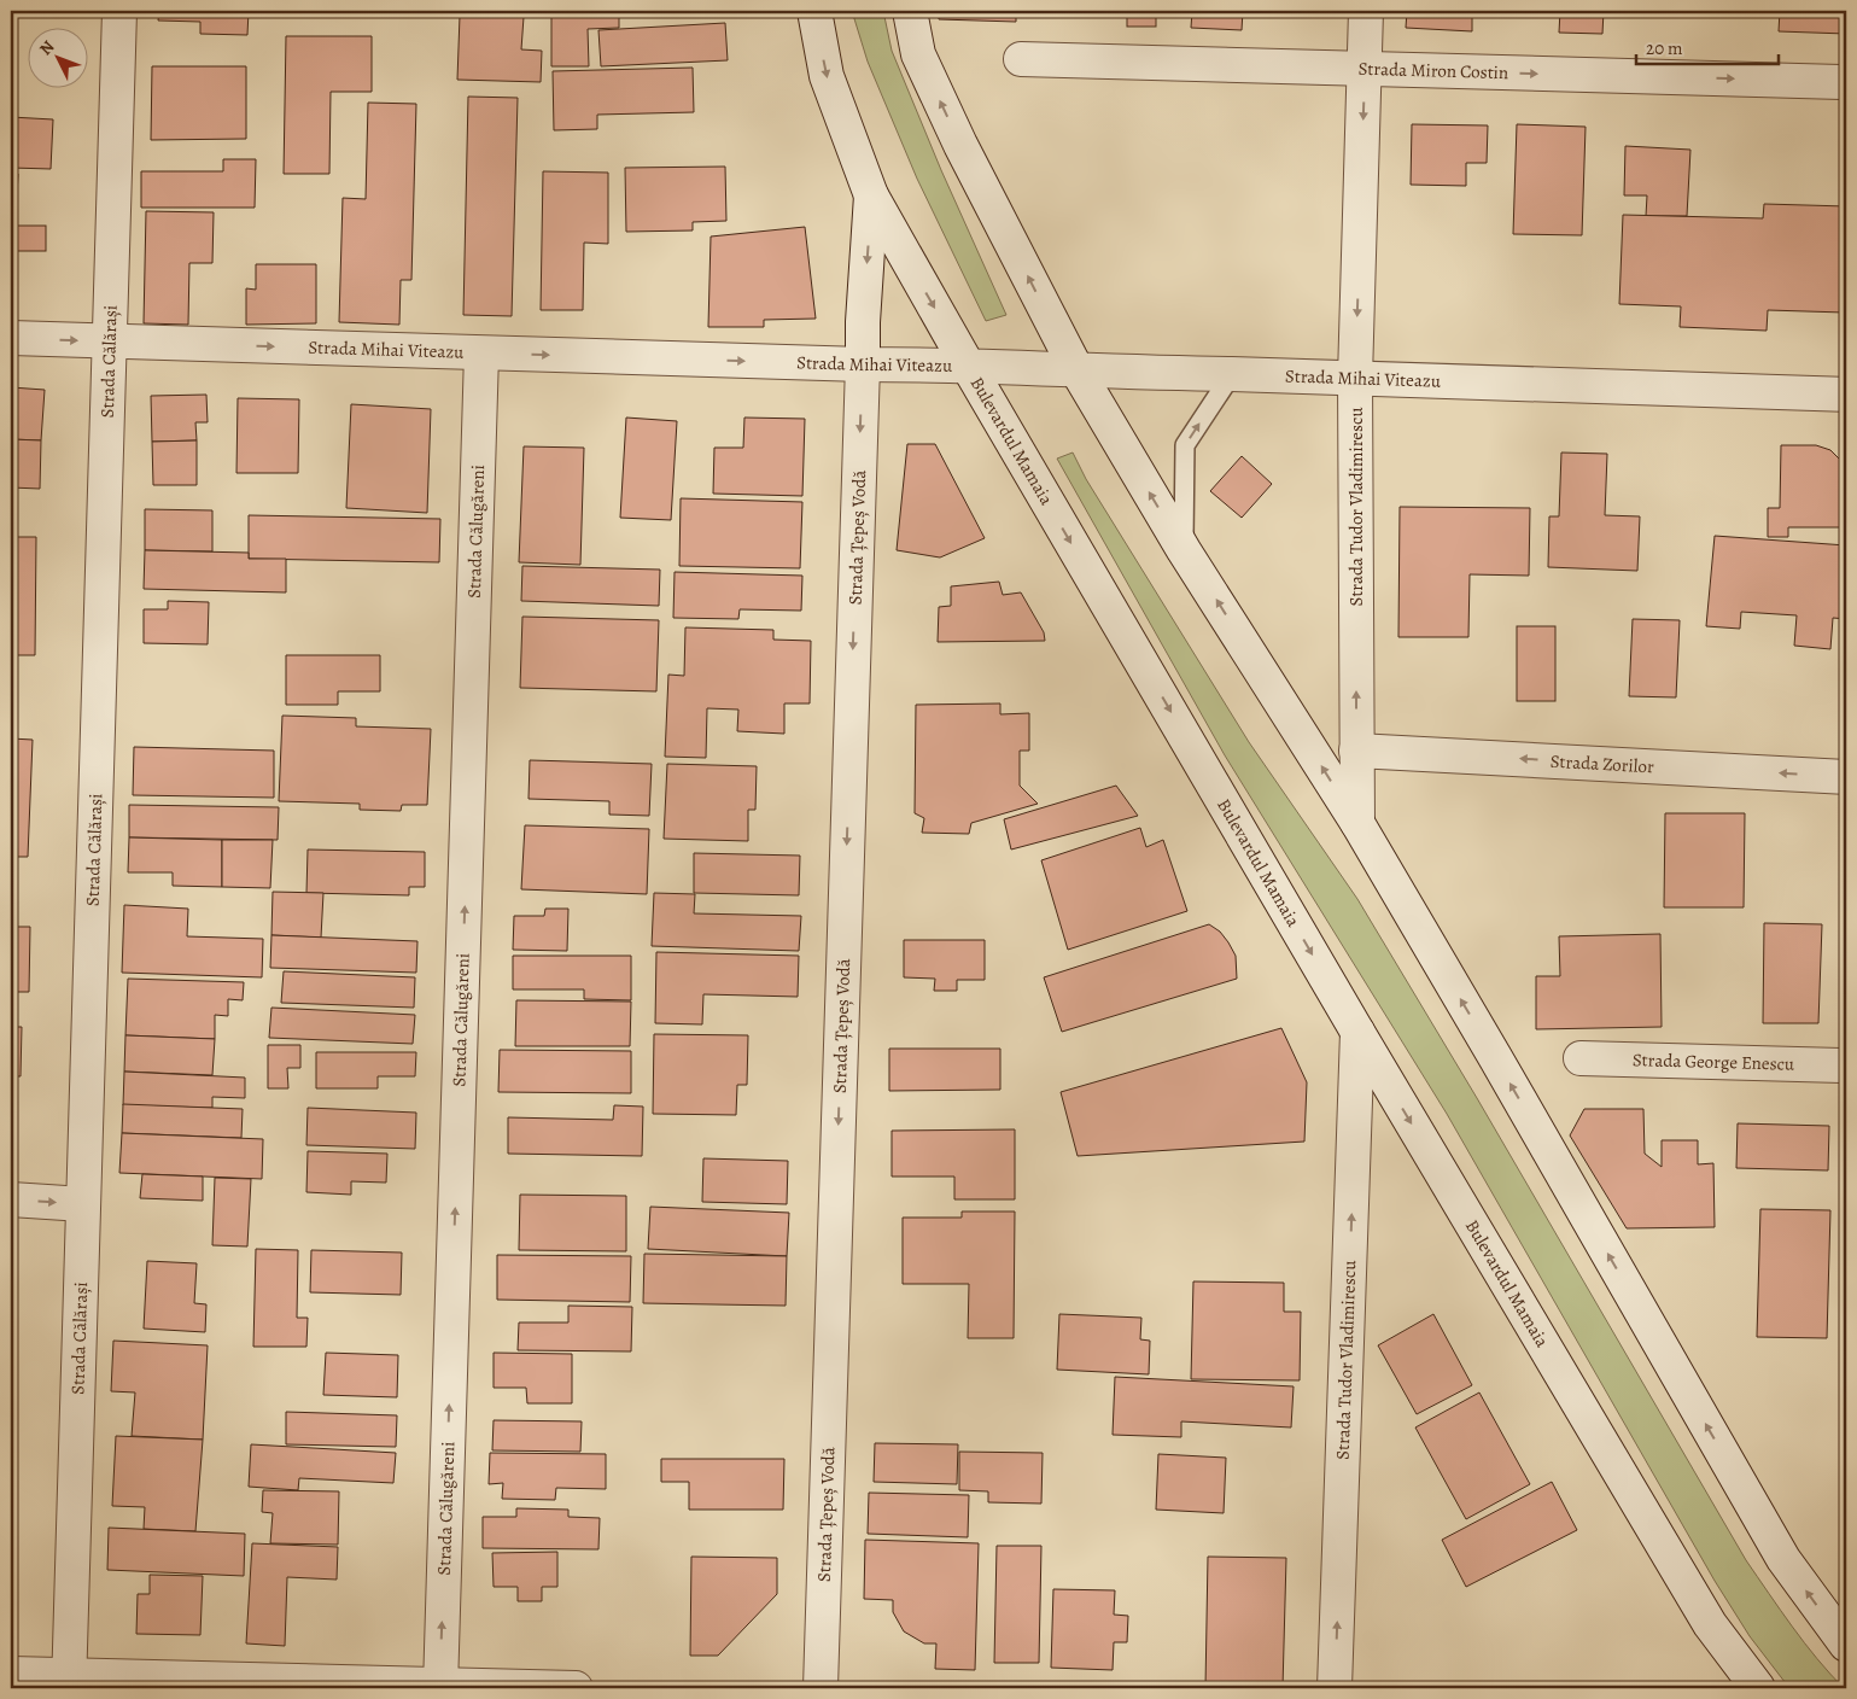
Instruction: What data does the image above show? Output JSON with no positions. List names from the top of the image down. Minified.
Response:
{"streets":{"street":["Strada Miron Costin","Strada Mihai Viteazu","Strada Călărași","Bulevardul Mamaia","Strada Tudor Vladimirescu","Strada Călugăreni","Strada Țepeș Vodă","Strada Zorilor","Strada George Enescu"]},"crossings":[["Strada Miron Costin","Strada Tudor Vladimirescu"],["Strada Mihai Viteazu","Strada Călărași"],["Strada Mihai Viteazu","Bulevardul Mamaia"],["Strada Mihai Viteazu","Strada Tudor Vladimirescu"],["Strada Mihai Viteazu","Strada Călugăreni"],["Strada Mihai Viteazu","Strada Țepeș Vodă"],["Bulevardul Mamaia","Strada Tudor Vladimirescu"],["Bulevardul Mamaia","Strada Țepeș Vodă"],["Strada Tudor Vladimirescu","Strada Zorilor"]],"one_way":["Strada Miron Costin","Strada Mihai Viteazu","Strada Călugăreni","Strada Țepeș Vodă","Strada Zorilor"],"scale_bar":"20 m","north":"top left"}
